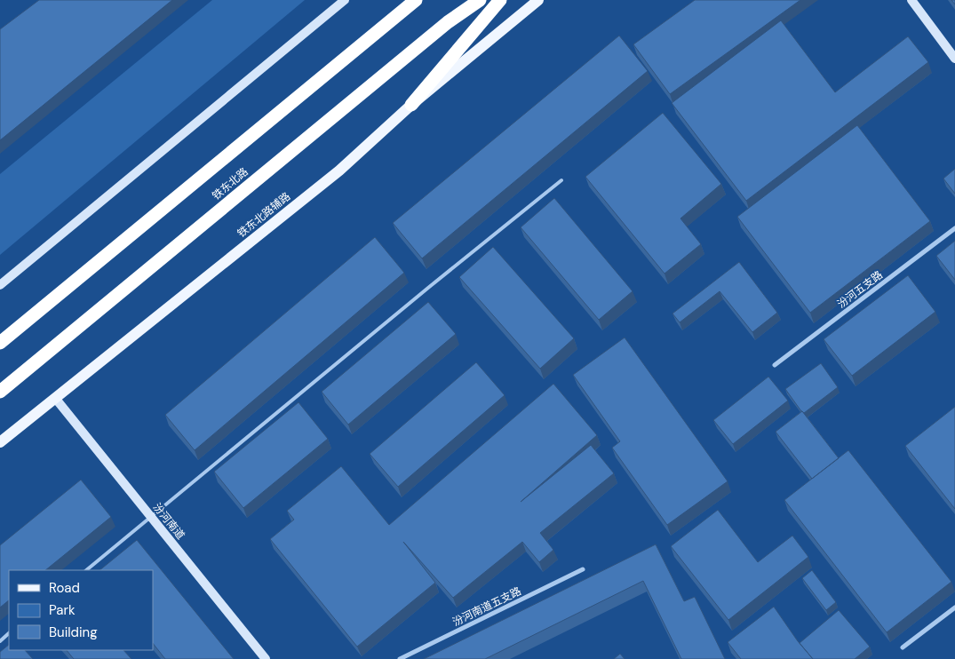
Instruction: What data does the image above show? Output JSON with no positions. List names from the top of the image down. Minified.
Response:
{"streets":{"highway":["铁东北路"],"main road":["铁东北路辅路"],"street":["汾河五支路","汾河南道","汾河南道五支路"]},"crossings":[["铁东北路辅路","汾河南道"]],"legend":["Road","Park","Building"]}
